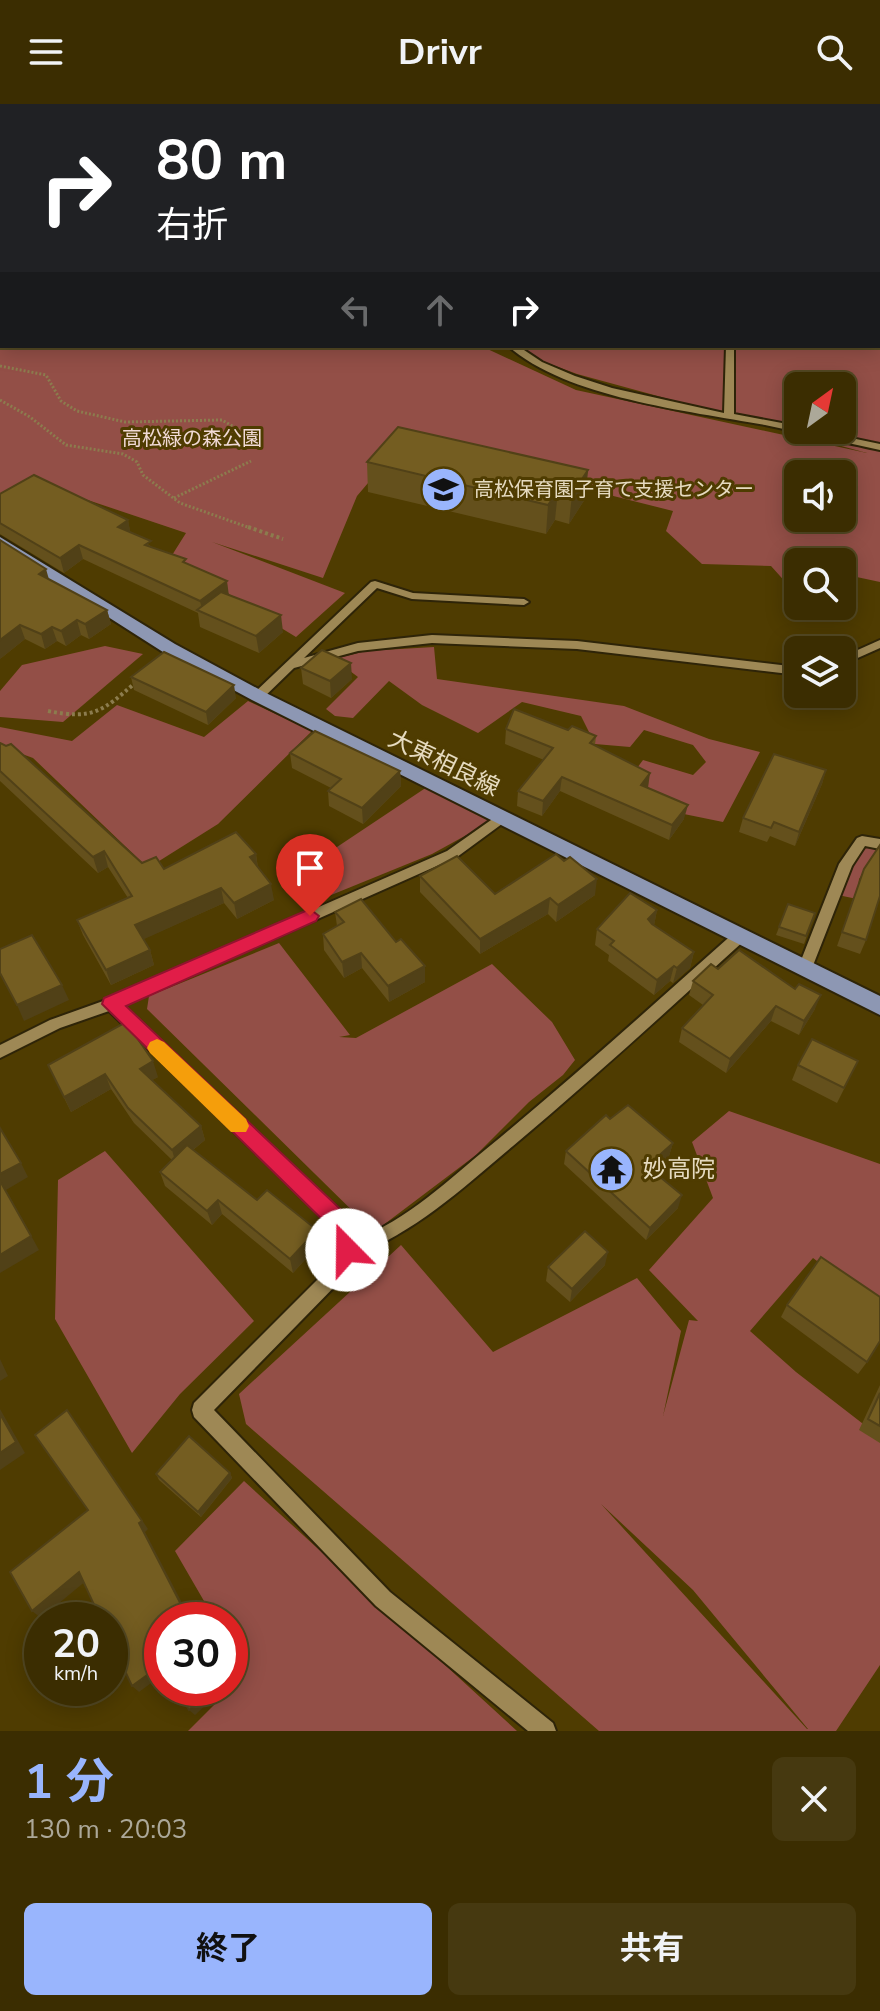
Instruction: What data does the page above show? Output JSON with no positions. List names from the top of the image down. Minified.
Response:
{"streets":{"main road":["大東相良線"]},"parks":["高松緑の森公園"],"places":{"school or university":["高松保育園子育て支援センター"],"temple":["妙高院"]},"north":"top right","page":{"header":"Drivr","turn":["80 m","右折"],"speed":"20 km/h","limit":"30","heading":["1 分","130 m · 20:03"],"buttons":["終了","共有"]}}
